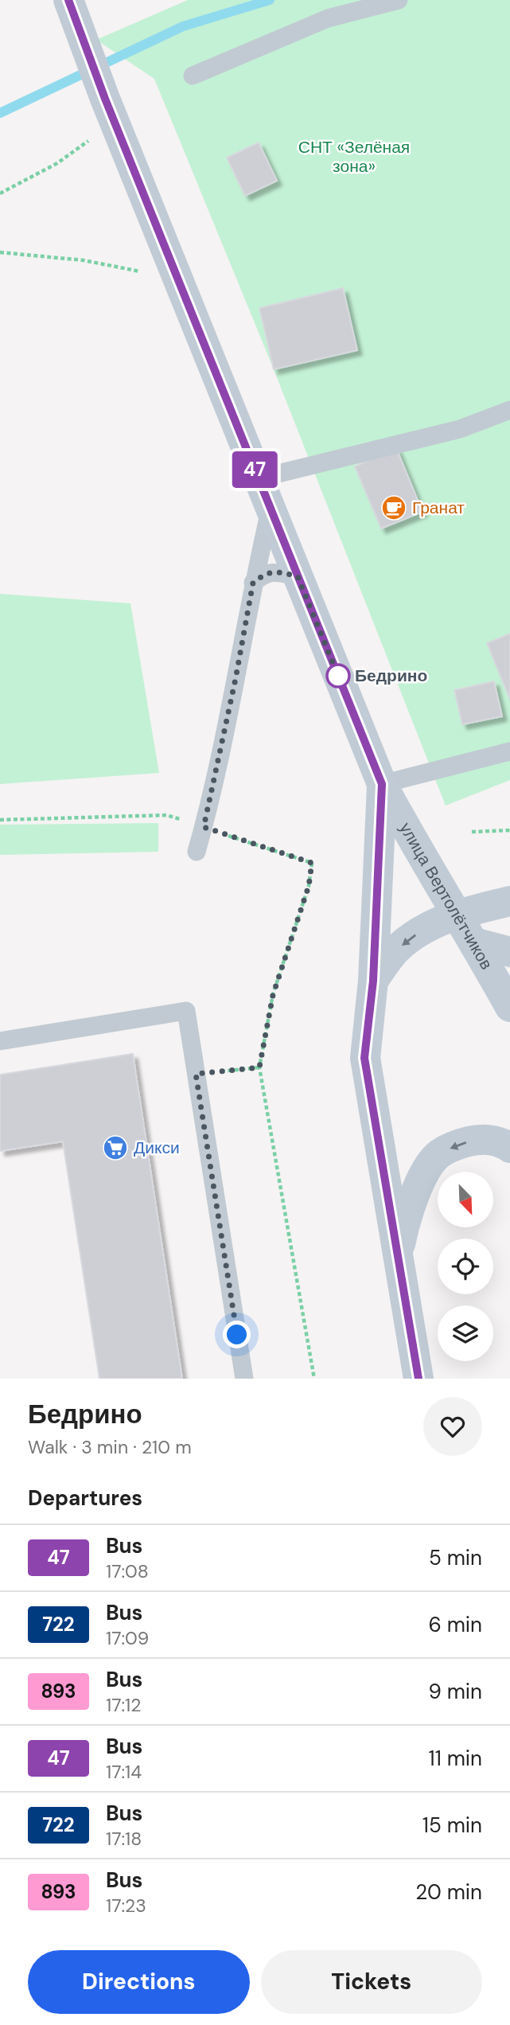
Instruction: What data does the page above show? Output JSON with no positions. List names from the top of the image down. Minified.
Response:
{"streets":{"main road":["улица Вертолётчиков"]},"parks":["СНТ «Зелёная зона»"],"places":{"cafe":["Гранат"],"other":["Бедрино"],"supermarket":["Дикси"]},"lines":["bus line 47"],"north":"bottom right","page":{"on_map":"47","heading":[["Бедрино","Walk · 3 min · 210 m"],"Departures"],"list":[{"mark":"47","name":"Bus","note":"17:08","value":"5 min"},{"mark":"722","name":"Bus","note":"17:09","value":"6 min"},{"mark":"893","name":"Bus","note":"17:12","value":"9 min"},{"mark":"47","name":"Bus","note":"17:14","value":"11 min"},{"mark":"722","name":"Bus","note":"17:18","value":"15 min"},{"mark":"893","name":"Bus","note":"17:23","value":"20 min"}],"buttons":["Directions","Tickets"]}}
